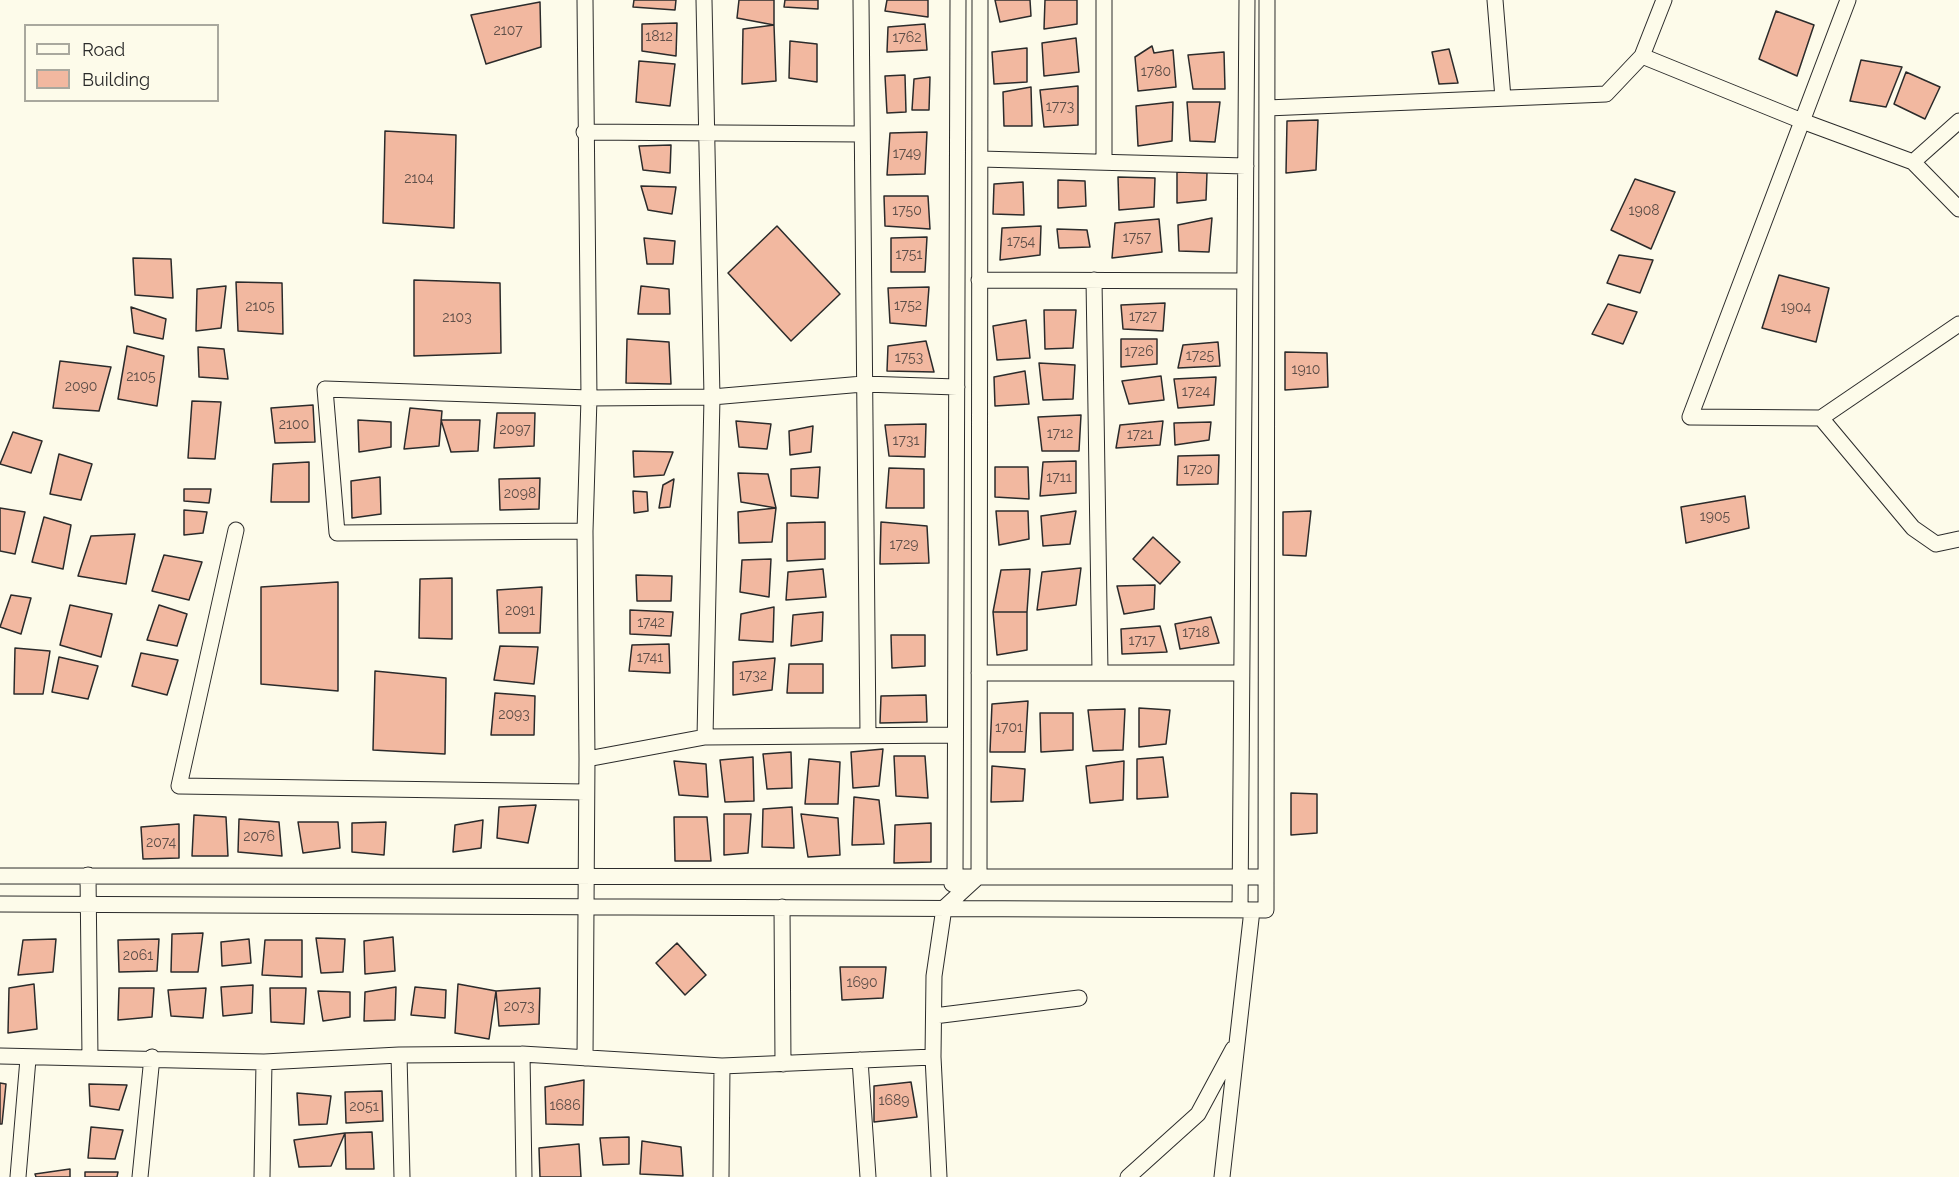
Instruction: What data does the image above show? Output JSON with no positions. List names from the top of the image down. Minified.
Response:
{"house_numbers":["2107","1812","1762","1780","1773","1749","2104","1750","1908","1757","1754","1751","1752","2105","1904","1727","2103","1726","1725","1753","1910","2105","2090","1724","2100","2097","1712","1721","1731","1720","1711","2098","1905","1729","2091","1742","1718","1717","1741","1732","2093","1701","2076","2074","2061","1690","2073","1689","1686","2051"],"legend":["Road","Building"]}
